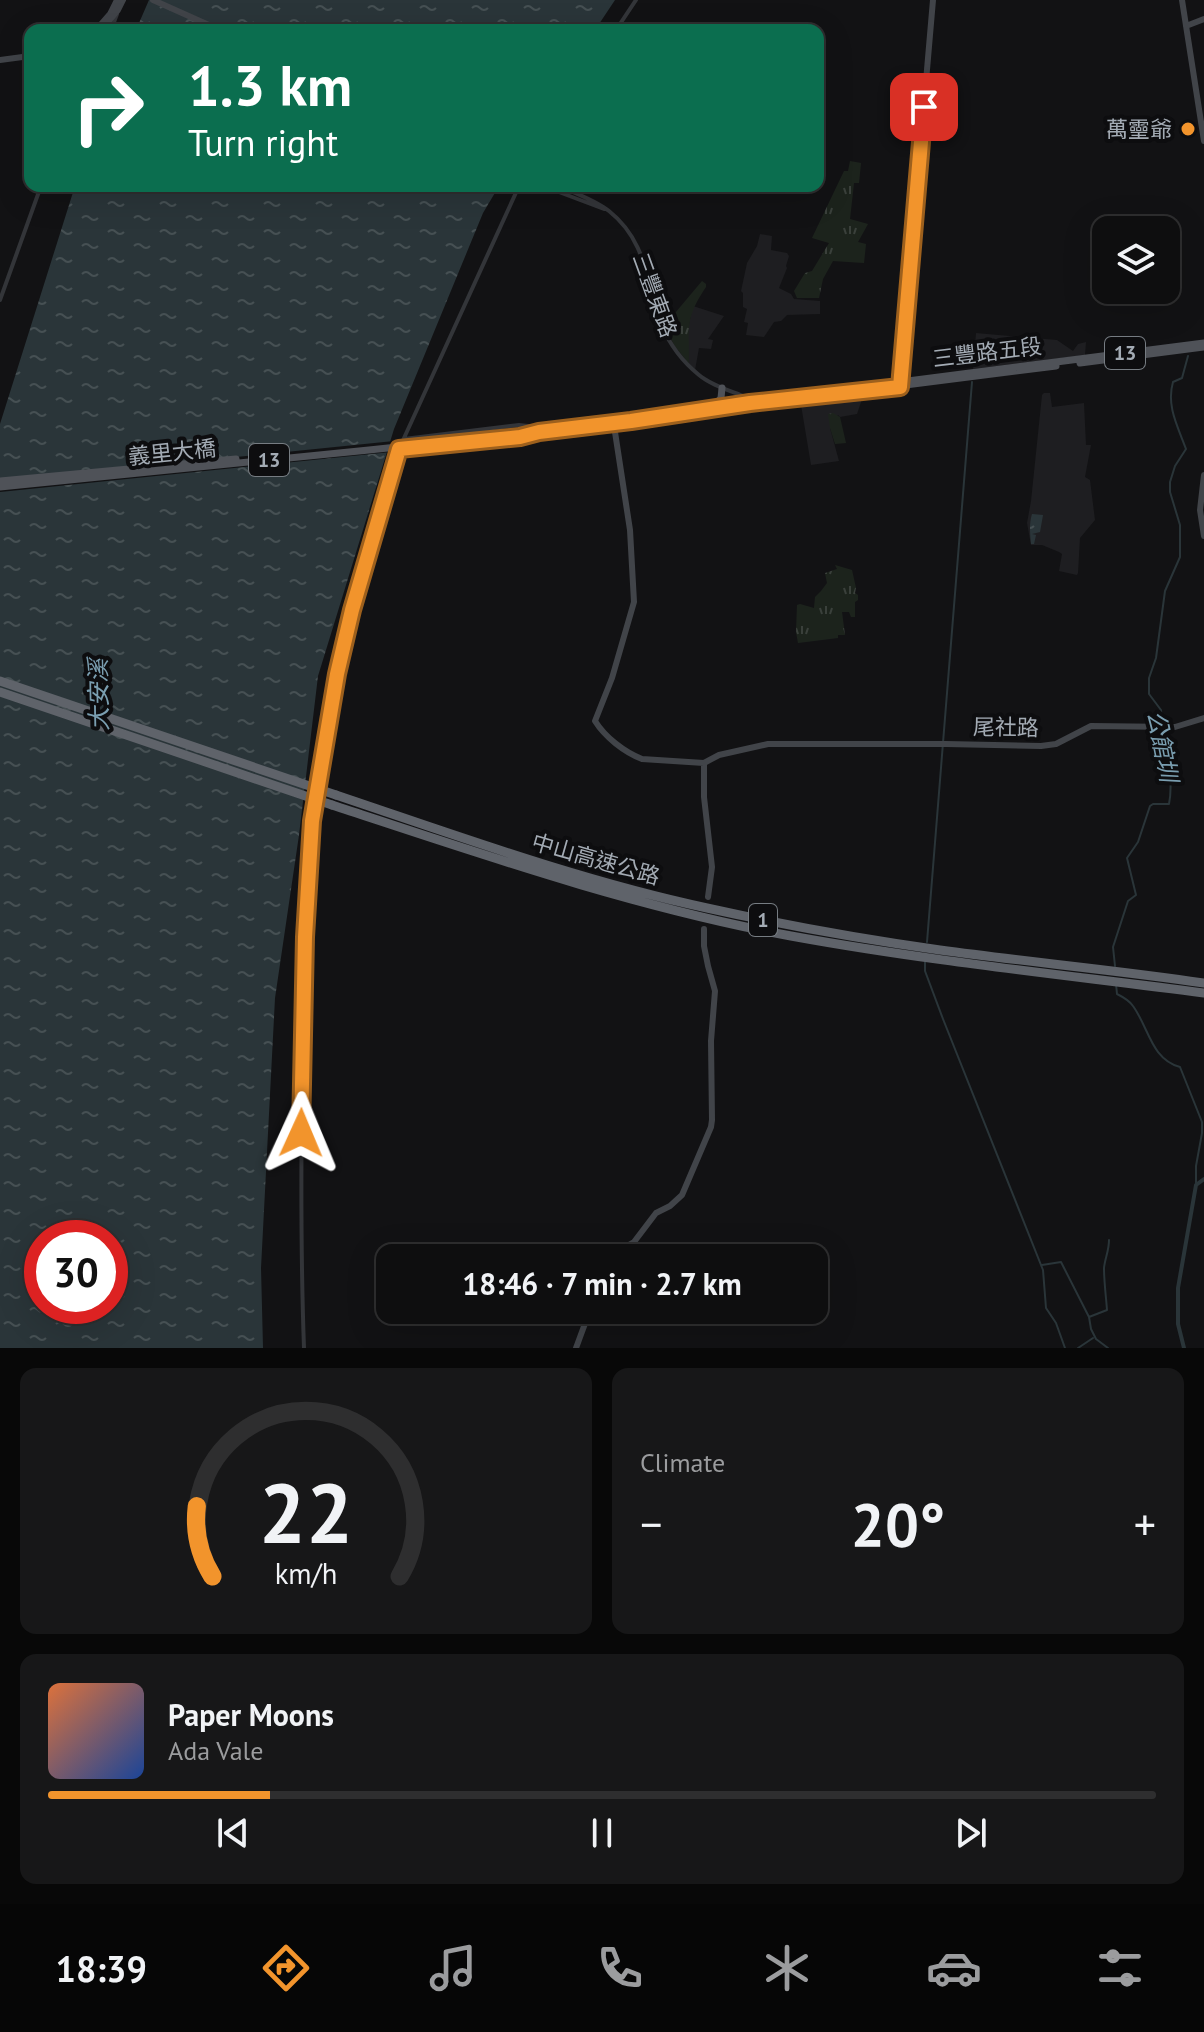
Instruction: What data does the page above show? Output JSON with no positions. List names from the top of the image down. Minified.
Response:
{"streets":{"highway":["中山高速公路","1"],"main road":["三豐路五段","13","義里大橋"],"street":["三豐東路","尾社路"]},"crossings":[["三豐東路","三豐路五段"],["三豐路五段","義里大橋"]],"water":["大安溪","公館圳"],"places":["萬𤫊爺"],"page":{"turn":["1.3 km","Turn right"],"limit":"30","trip":"18:46 · 7 min · 2.7 km","tile":"Climate","heat":["−","20°","+"],"song":["Paper Moons","Ada Vale"],"tabs":"18:39","gauge":["22","km/h"]}}
